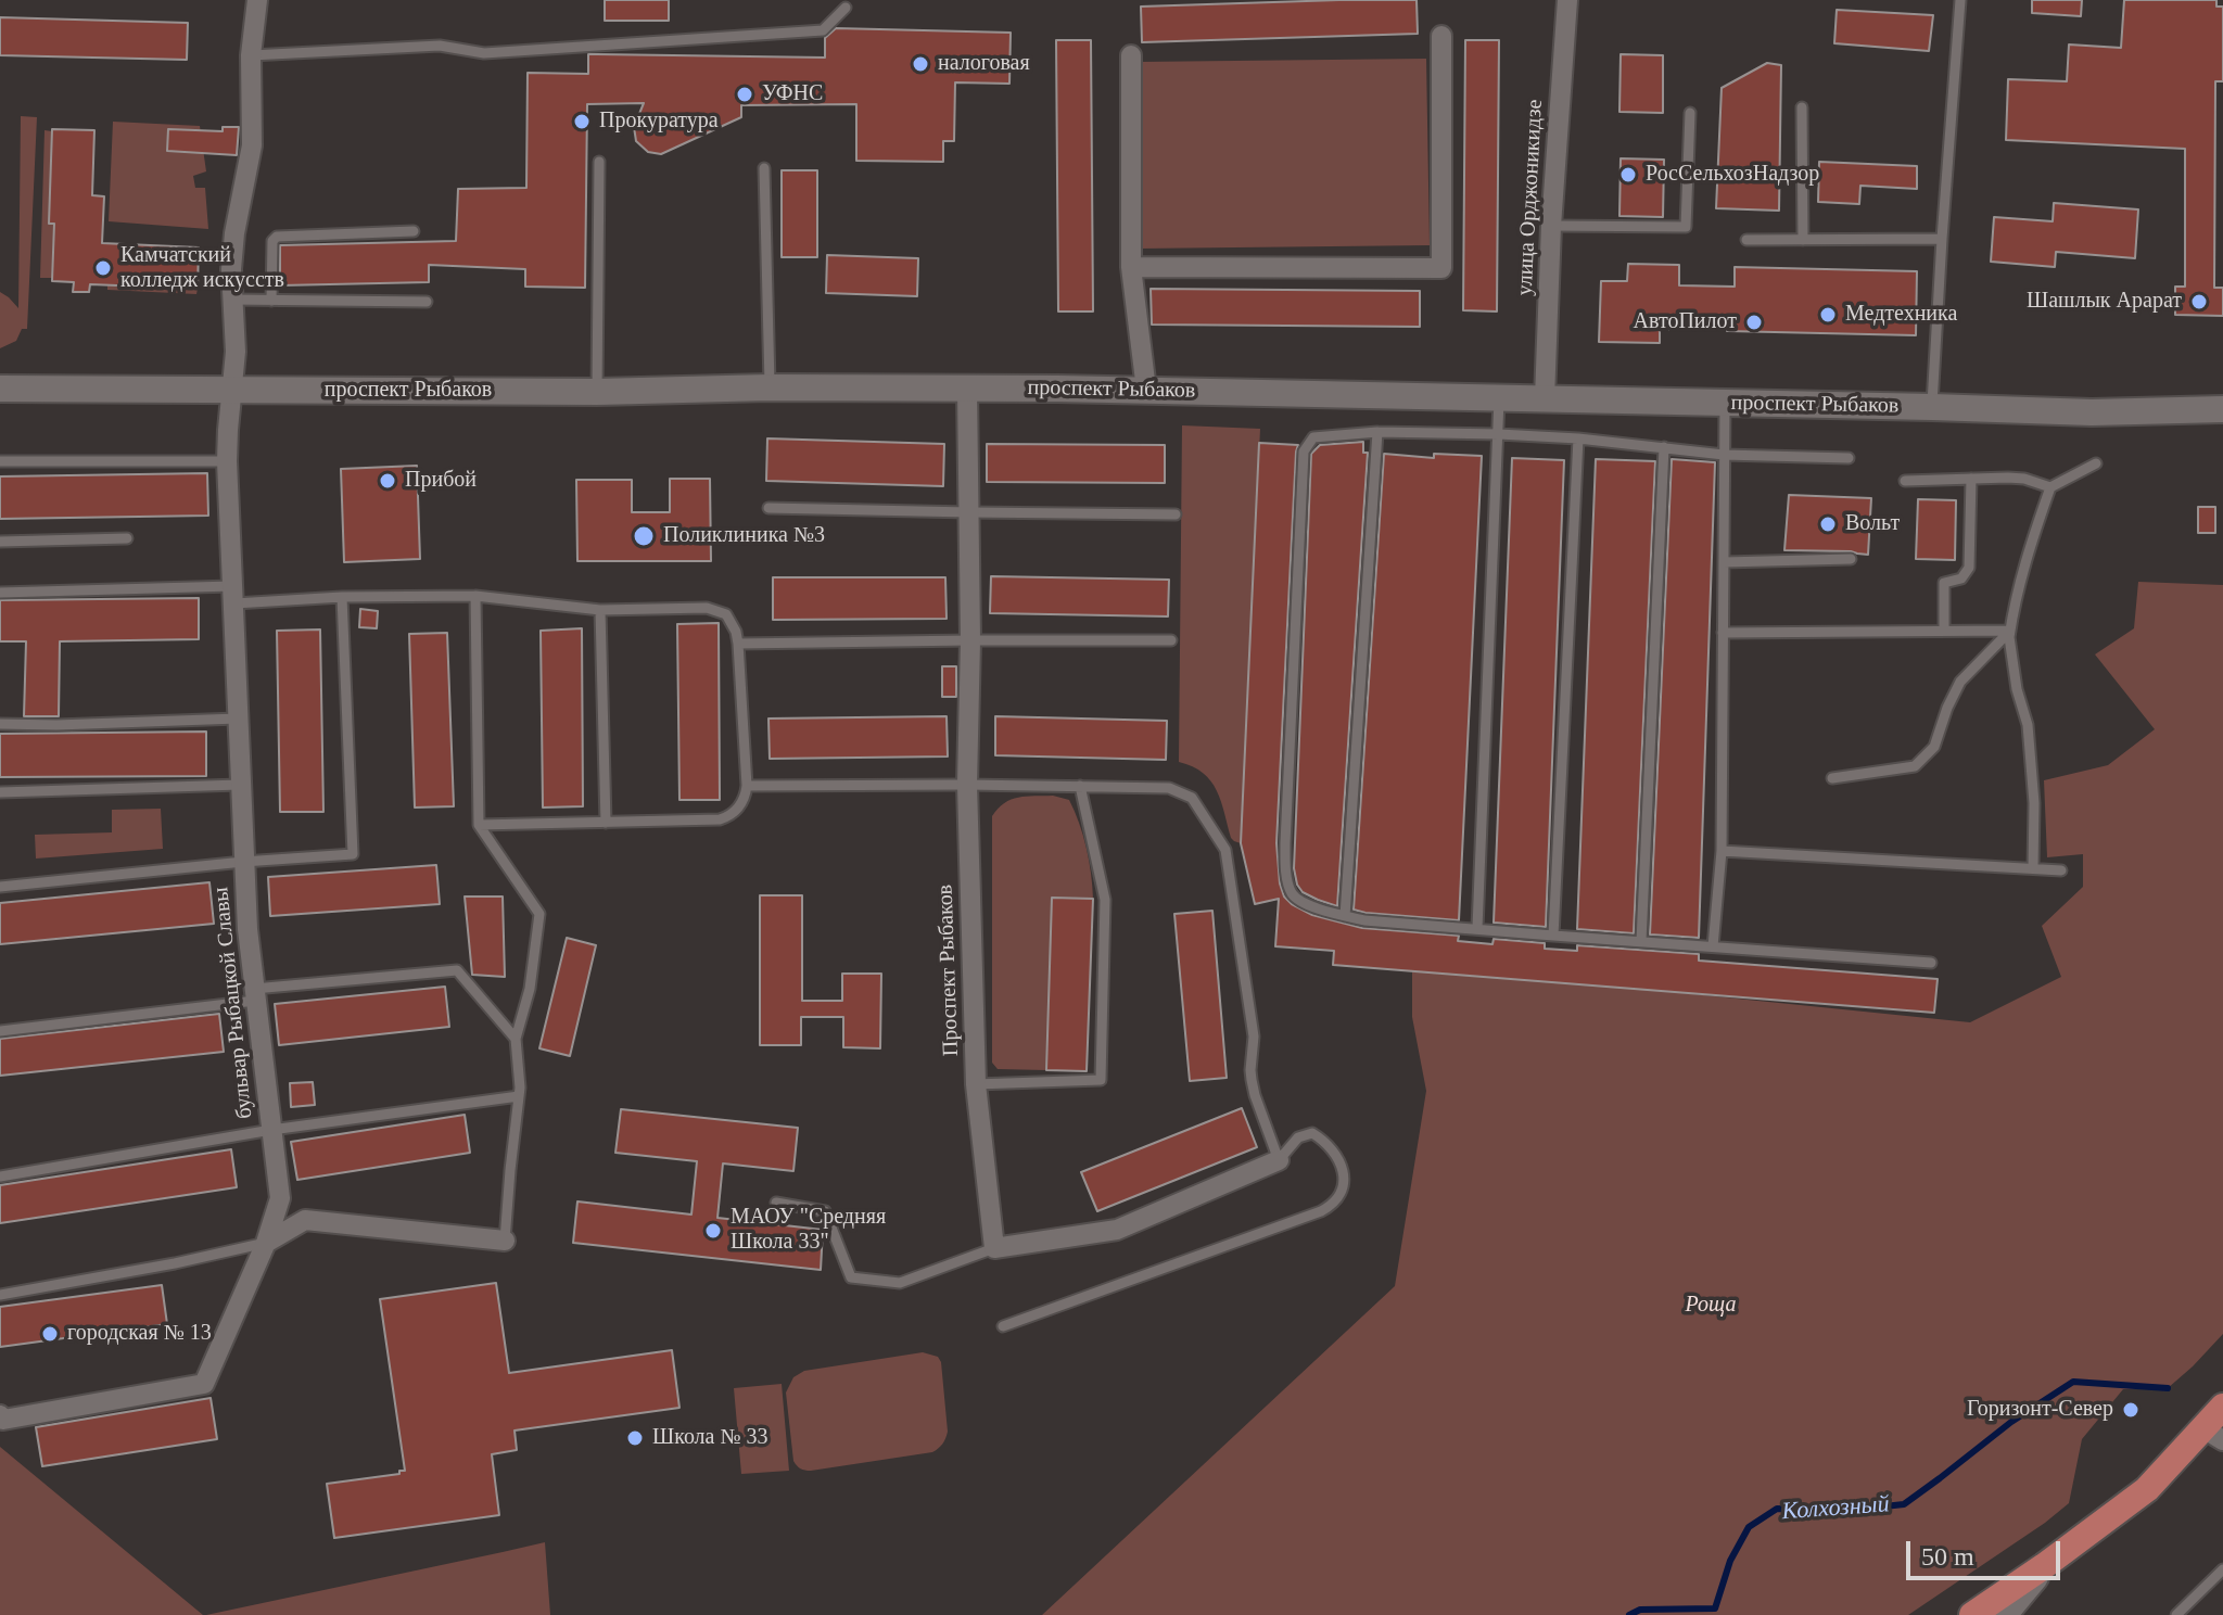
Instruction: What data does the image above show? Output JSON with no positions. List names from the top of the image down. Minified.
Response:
{"streets":{"main road":["проспект Рыбаков"],"street":["улица Орджоникидзе","Проспект Рыбаков","бульвар Рыбацкой Славы"]},"crossings":[["улица Орджоникидзе","проспект Рыбаков"],["проспект Рыбаков","Проспект Рыбаков"],["проспект Рыбаков","бульвар Рыбацкой Славы"]],"water":["Колхозный"],"parks":["Роща"],"places":["налоговая","УФНС","Прокуратура","РосСельхозНадзор","Камчатский колледж искусств","Шашлык Арарат","Медтехника","АвтоПилот","Прибой","Вольт","Поликлиника №3","МАОУ \"Средняя Школа 33\"","городская № 13","Горизонт-Север","Школа № 33"],"scale_bar":"50 m"}
